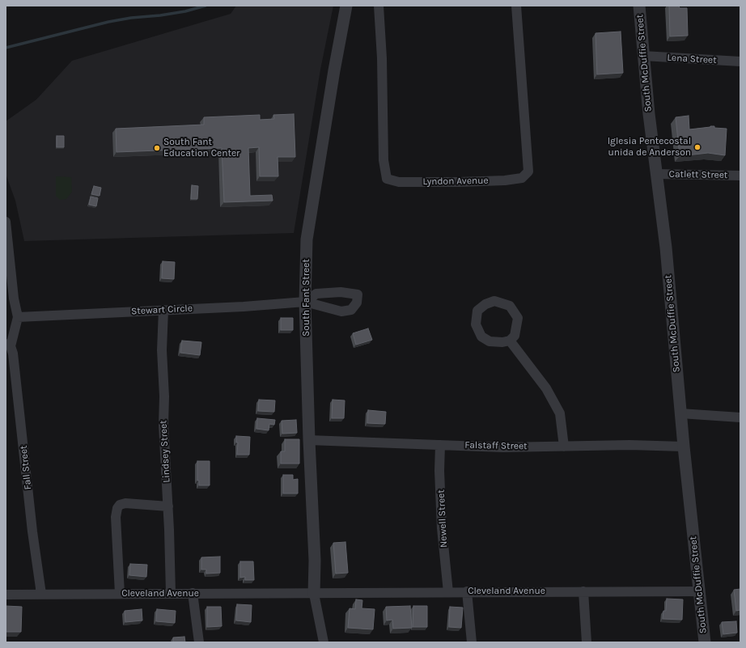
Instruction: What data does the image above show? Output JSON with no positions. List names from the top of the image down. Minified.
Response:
{"streets":{"street":["Lena Street","South McDuffie Street","Catlett Street","Lyndon Avenue","South Fant Street","Stewart Circle","Falstaff Street","Lindsey Street","Fall Street","Newell Street","Cleveland Avenue"]},"crossings":[["Lena Street","South McDuffie Street"],["South McDuffie Street","Catlett Street"],["South McDuffie Street","Falstaff Street"],["South McDuffie Street","Cleveland Avenue"],["South Fant Street","Stewart Circle"],["South Fant Street","Falstaff Street"],["South Fant Street","Cleveland Avenue"],["Stewart Circle","Lindsey Street"],["Stewart Circle","Fall Street"],["Falstaff Street","Newell Street"],["Lindsey Street","Cleveland Avenue"],["Fall Street","Cleveland Avenue"],["Newell Street","Cleveland Avenue"]],"places":["Iglesia Pentecostal unida de Anderson","South Fant Education Center"]}
